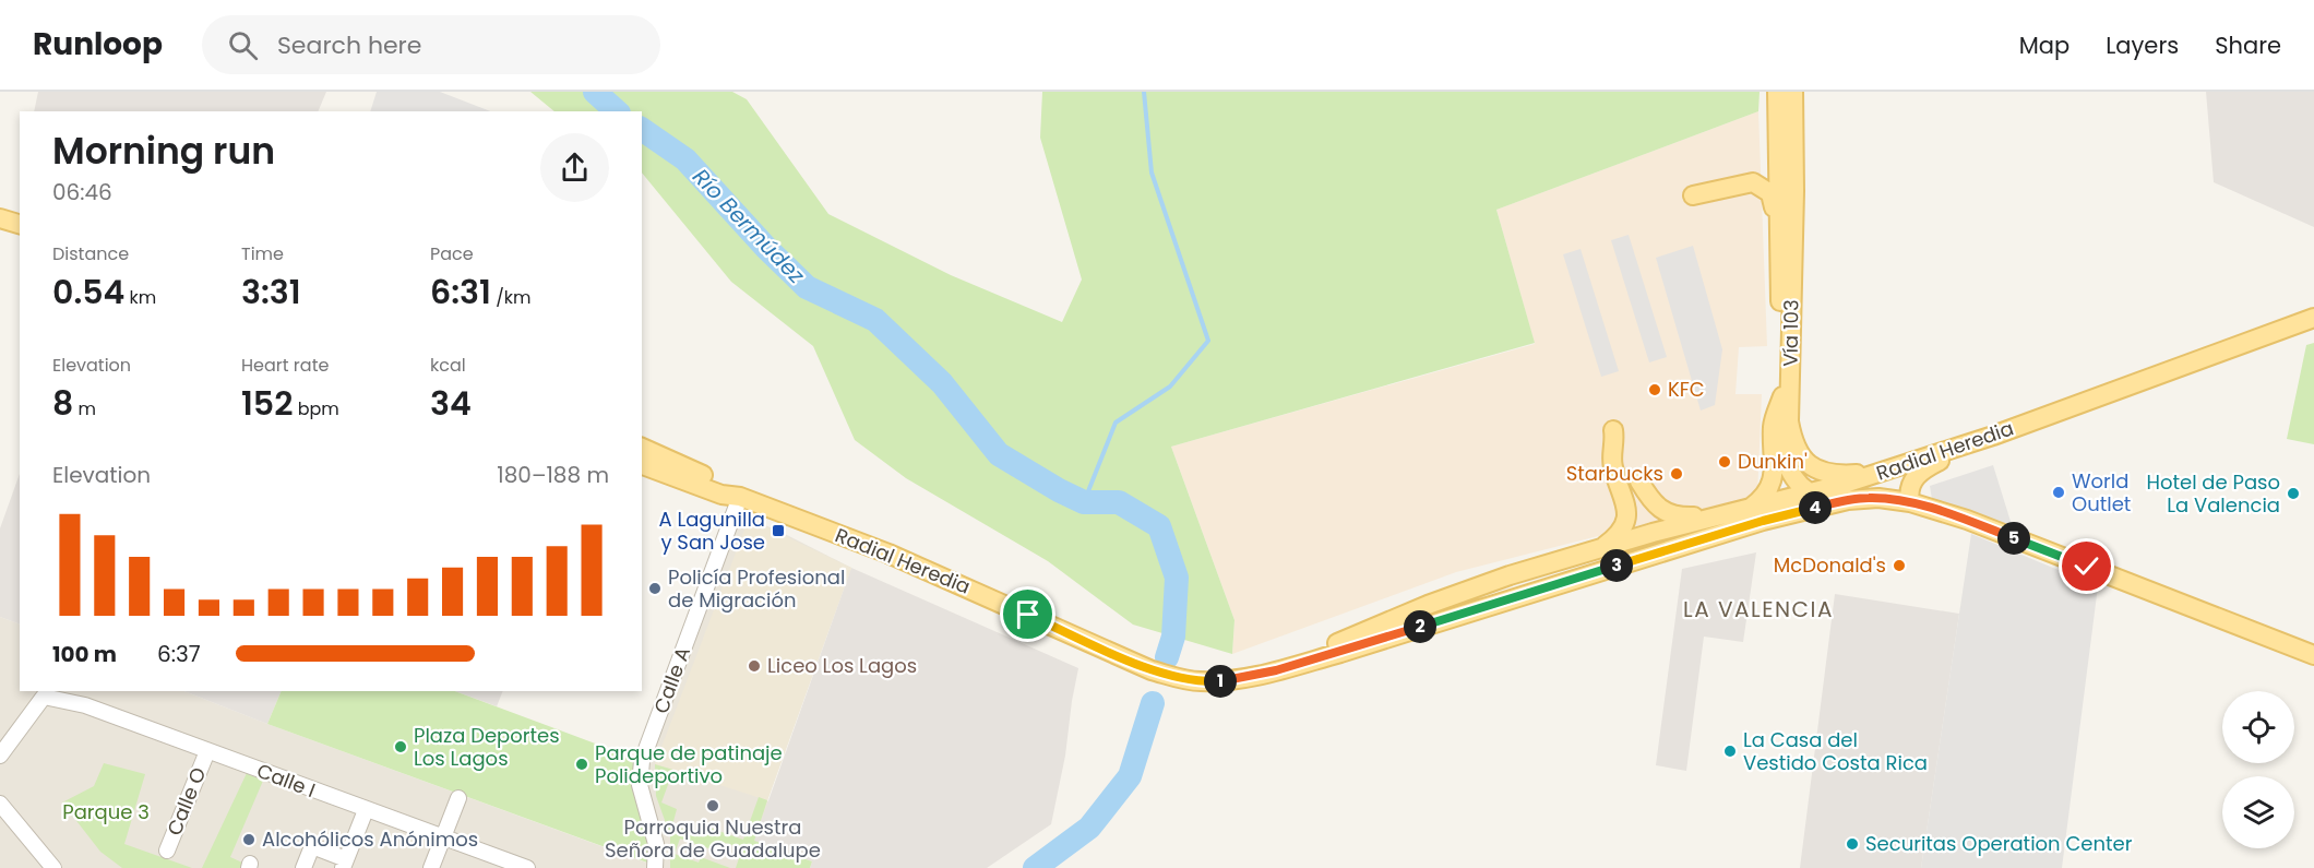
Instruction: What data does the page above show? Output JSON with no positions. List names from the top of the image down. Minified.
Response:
{"streets":{"main road":["Vía 103","Radial Heredia"],"street":["Calle A","Calle I","Calle O"]},"crossings":[["Vía 103","Radial Heredia"],["Radial Heredia","Calle A"],["Calle I","Calle O"]],"districts":["LA VALENCIA"],"water":["Río Bermúdez"],"parks":["Parque 3"],"places":{"other":["KFC","Dunkin'","Starbucks","World Outlet","Hotel de Paso La Valencia","McDonald's","Policía Profesional de Migración","Liceo Los Lagos","Plaza Deportes Los Lagos","La Casa del Vestido Costa Rica","Parque de patinaje Polideportivo","Parroquia Nuestra Señora de Guadalupe","Alcohólicos Anónimos","Securitas Operation Center"],"transit":["A Lagunilla y San Jose"]},"page":{"header":"Runloop","search":"Search here","nav":["Map","Layers","Share"],"heading":["Morning run","06:46"],"stats":[["Distance","0.54 km"],["Time","3:31"],["Pace","6:31 /km"],["Elevation","8 m"],["Heart rate","152 bpm"],["kcal","34"]],"chart":["Elevation","180–188 m"],"pins":["4","5","3","2","1"],"list":[{"name":"100 m","note":"6:37"}]}}
